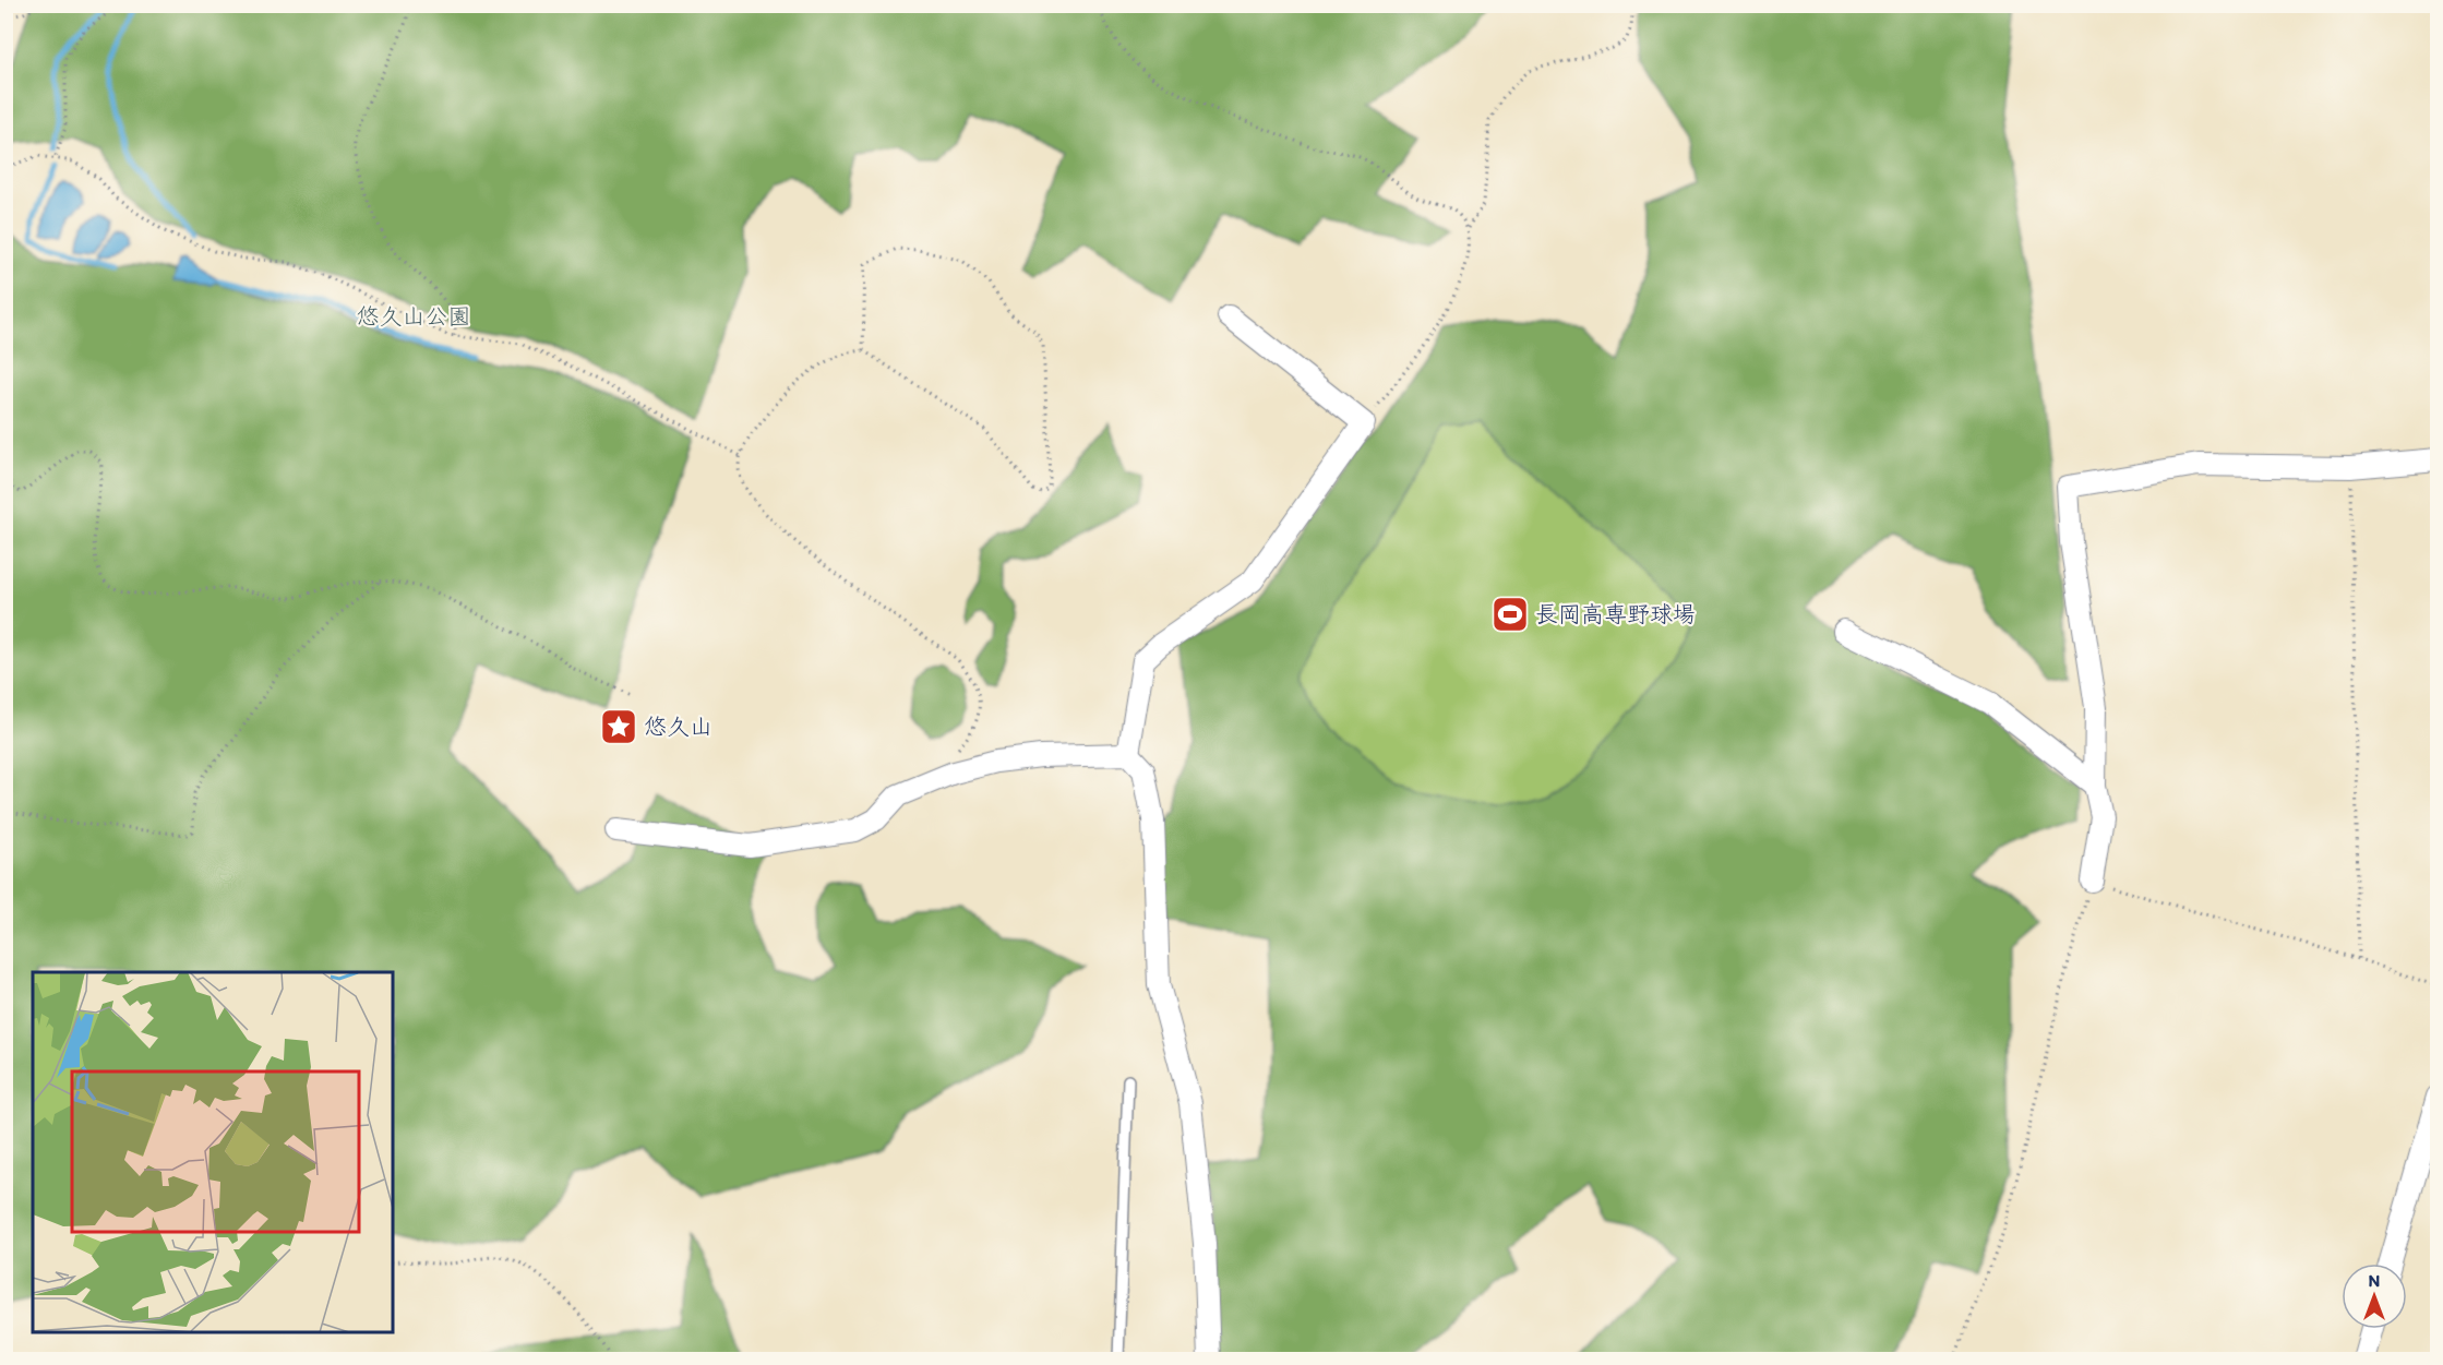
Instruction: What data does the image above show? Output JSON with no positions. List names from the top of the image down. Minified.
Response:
{"parks":["悠久山公園"],"places":{"sports":["長岡高専野球場"],"place":["悠久山"]},"north":"top"}
